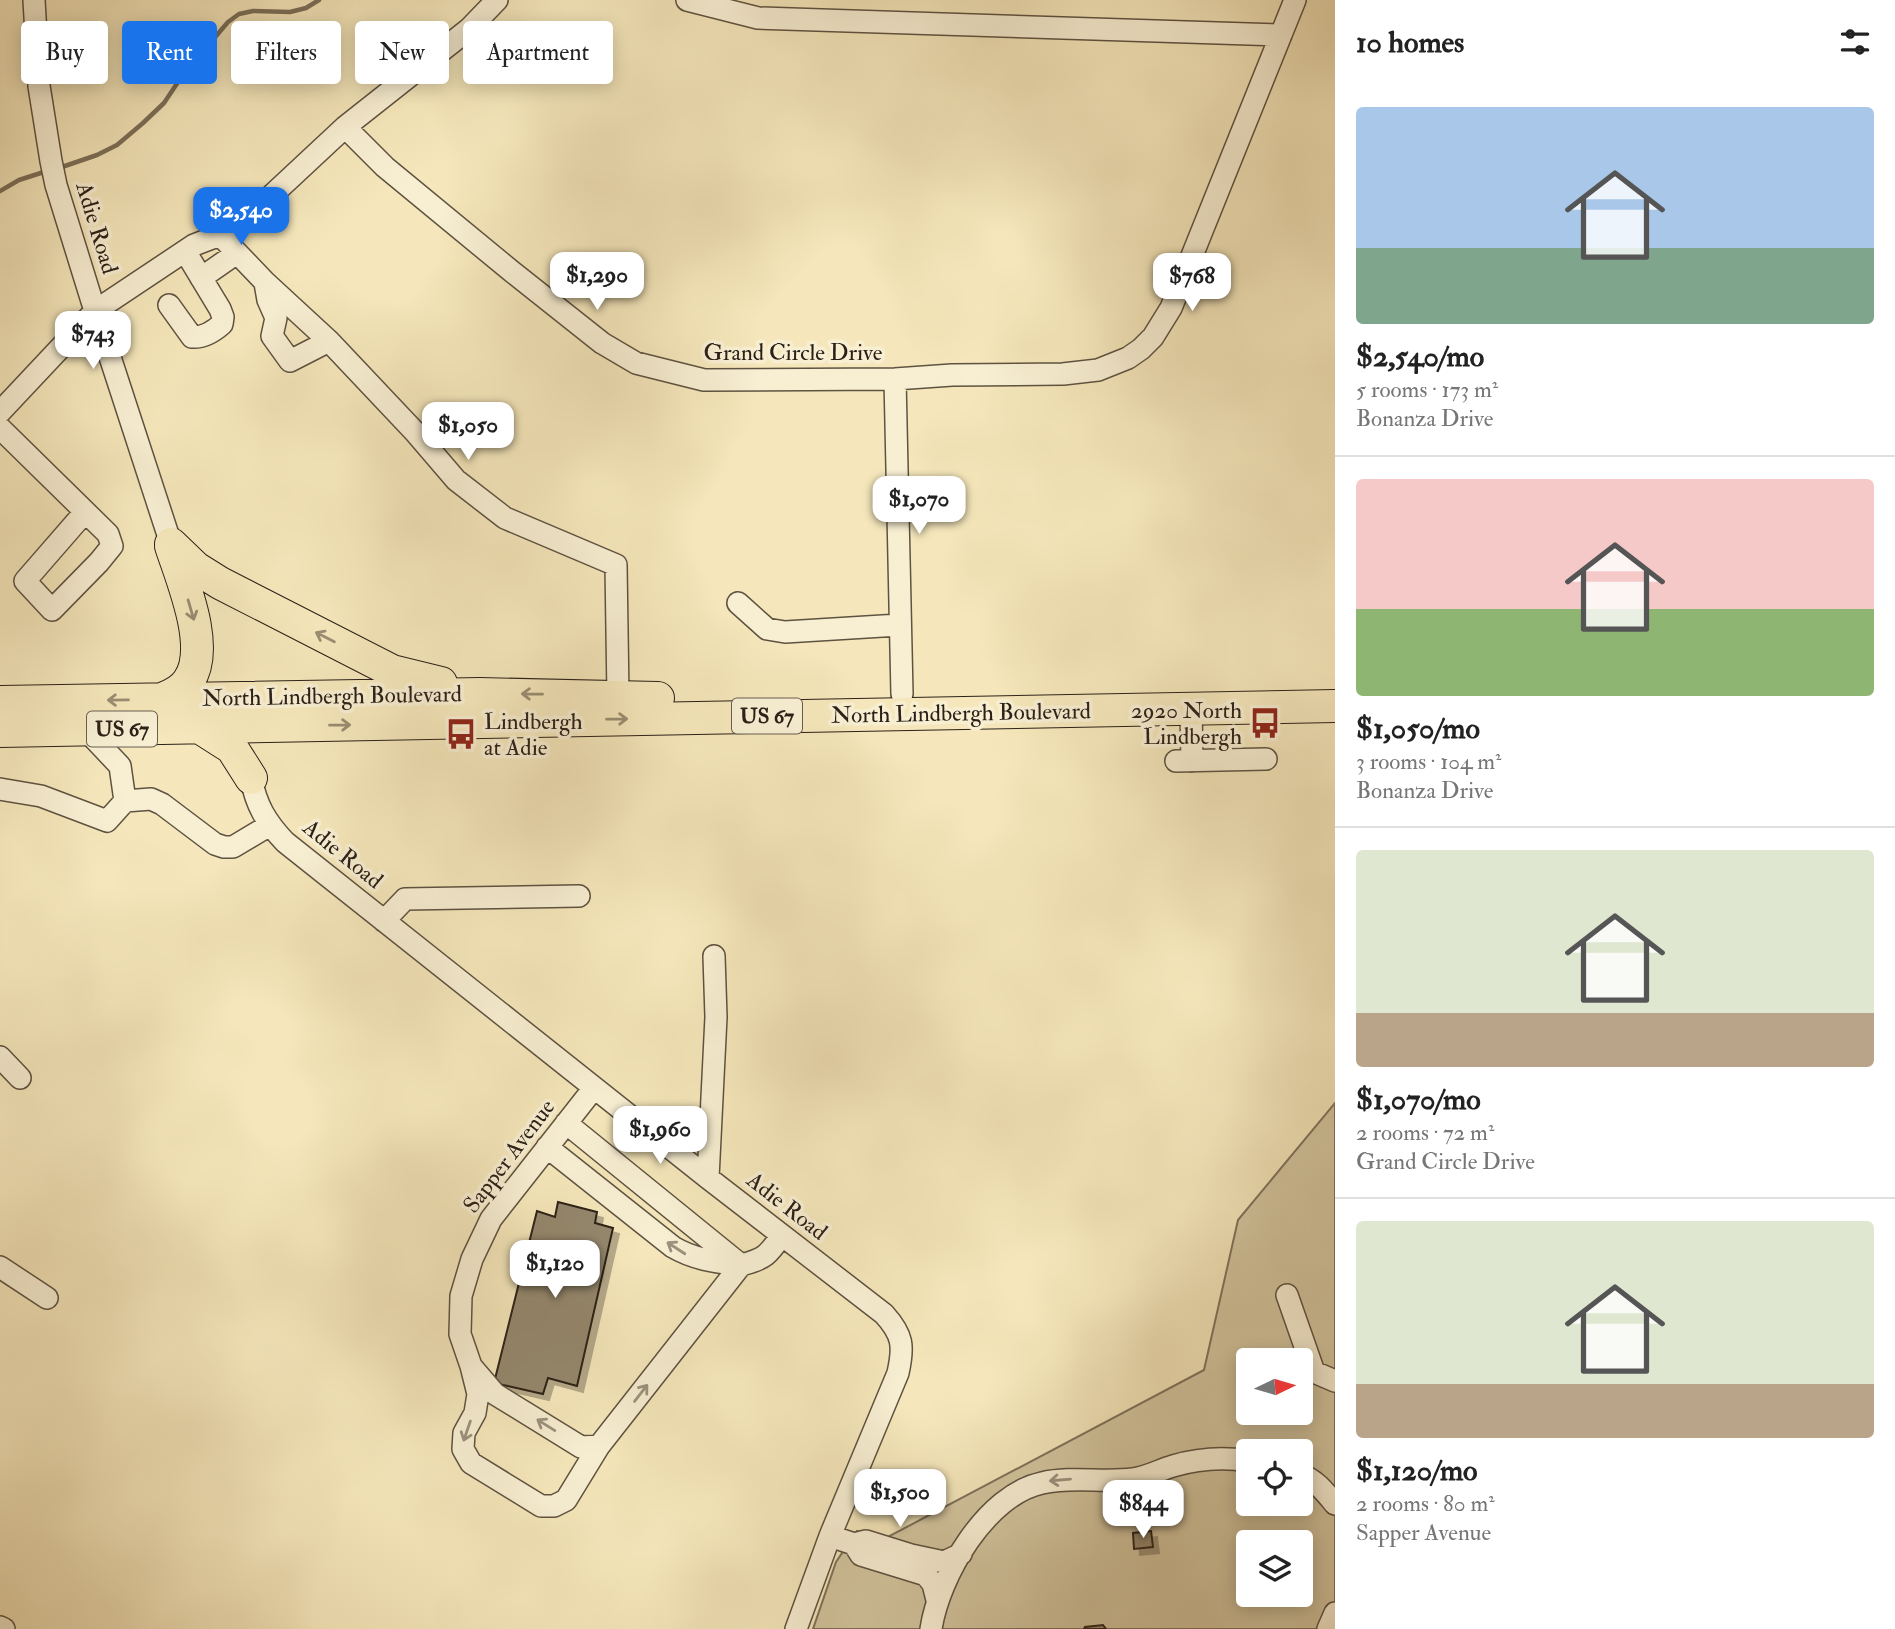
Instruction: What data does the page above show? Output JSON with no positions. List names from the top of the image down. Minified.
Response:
{"streets":{"highway":["North Lindbergh Boulevard","US 67"],"street":["Adie Road","Grand Circle Drive","Sapper Avenue"]},"crossings":[["Adie Road","Sapper Avenue"],["Grand Circle Drive","North Lindbergh Boulevard"]],"places":{"bus stop":["2920 North Lindbergh","Lindbergh at Adie"]},"north":"right","page":{"heading":"10 homes","chip":["Buy","Rent","Filters","New","Apartment"],"list":[{"name":"$2,540/mo","note":"5 rooms · 173 m² · Bonanza Drive"},{"name":"$1,050/mo","note":"3 rooms · 104 m² · Bonanza Drive"},{"name":"$1,070/mo","note":"2 rooms · 72 m² · Grand Circle Drive"},{"name":"$1,120/mo","note":"2 rooms · 80 m² · Sapper Avenue"}],"price":["$2,540","$1,290","$768","$743","$1,050","$1,070","$1,960","$1,120","$1,500","$844"]}}
